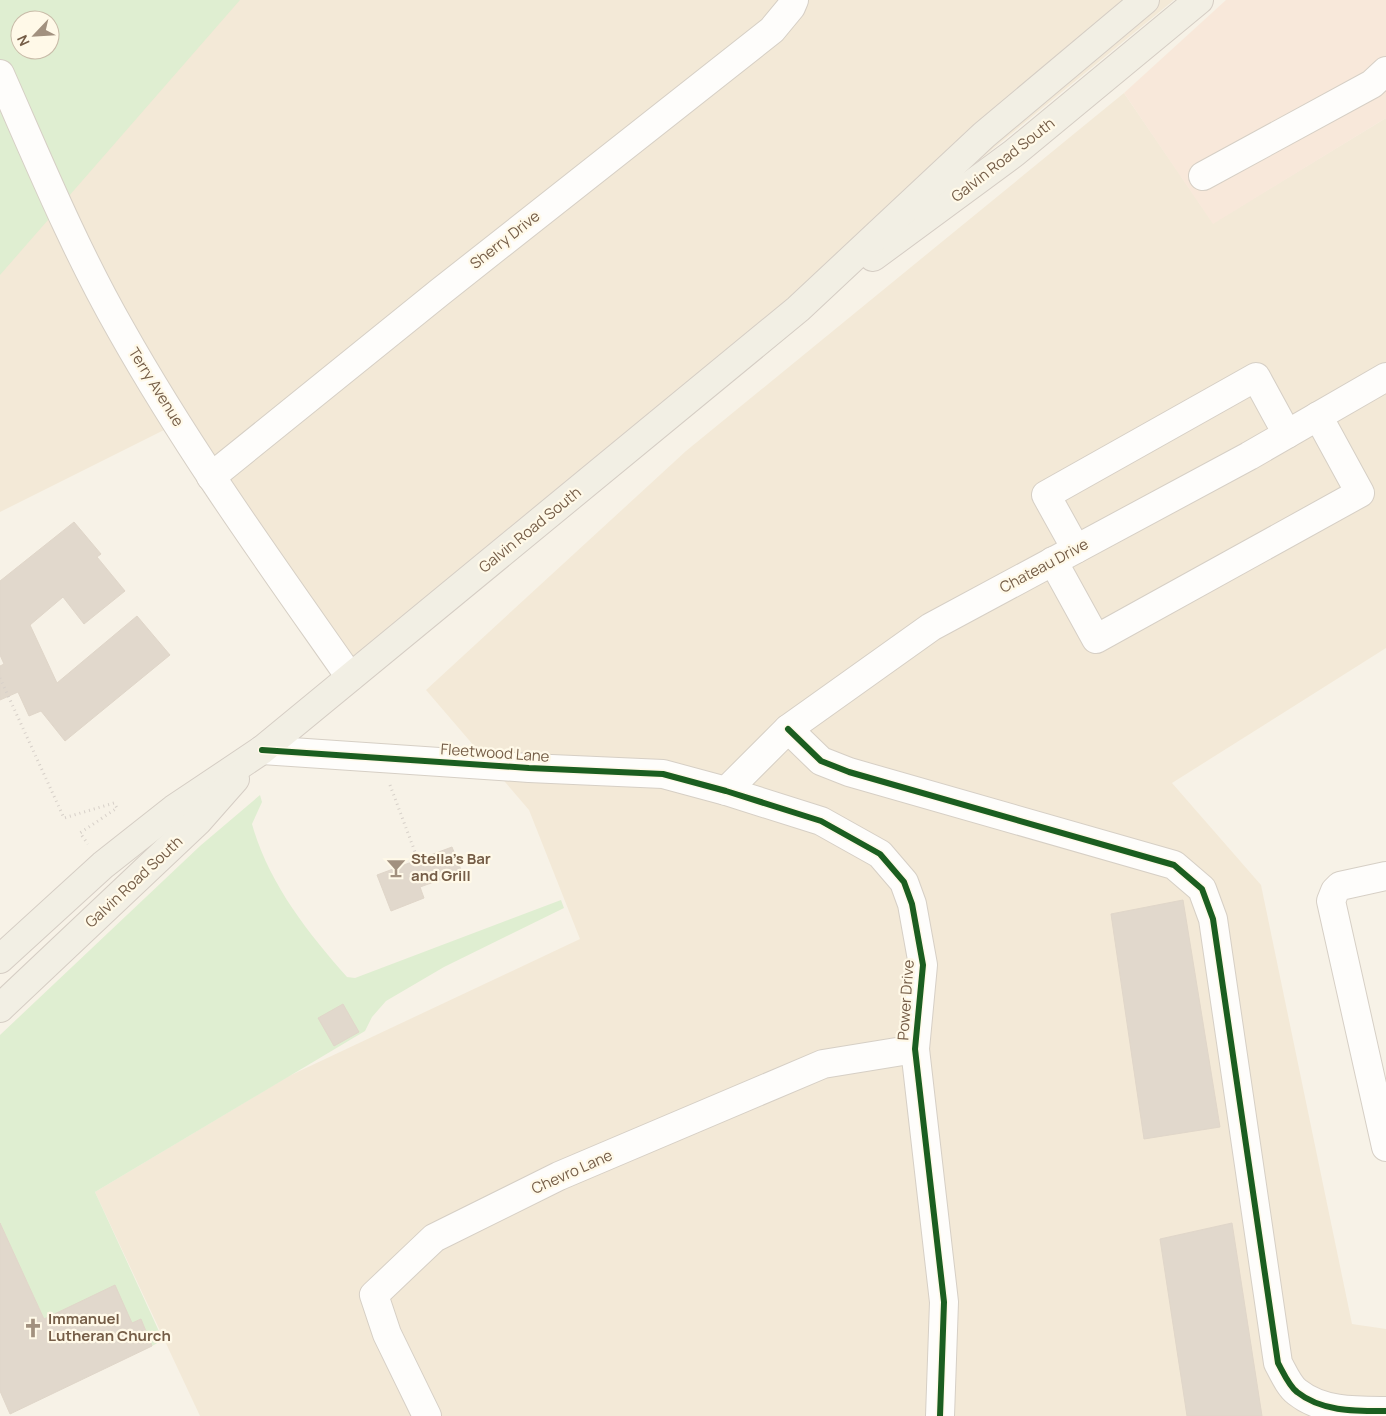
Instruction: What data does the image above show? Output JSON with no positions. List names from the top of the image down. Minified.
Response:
{"streets":{"main road":["Galvin Road South"],"street":["Sherry Drive","Terry Avenue","Chateau Drive","Fleetwood Lane","Power Drive","Chevro Lane"]},"crossings":[["Galvin Road South","Terry Avenue"],["Galvin Road South","Fleetwood Lane"],["Sherry Drive","Terry Avenue"],["Chateau Drive","Fleetwood Lane"],["Chateau Drive","Power Drive"],["Fleetwood Lane","Power Drive"],["Power Drive","Chevro Lane"]],"places":{"bar":["Stella's Bar and Grill"],"church":["Immanuel Lutheran Church"]},"north":"bottom left"}
